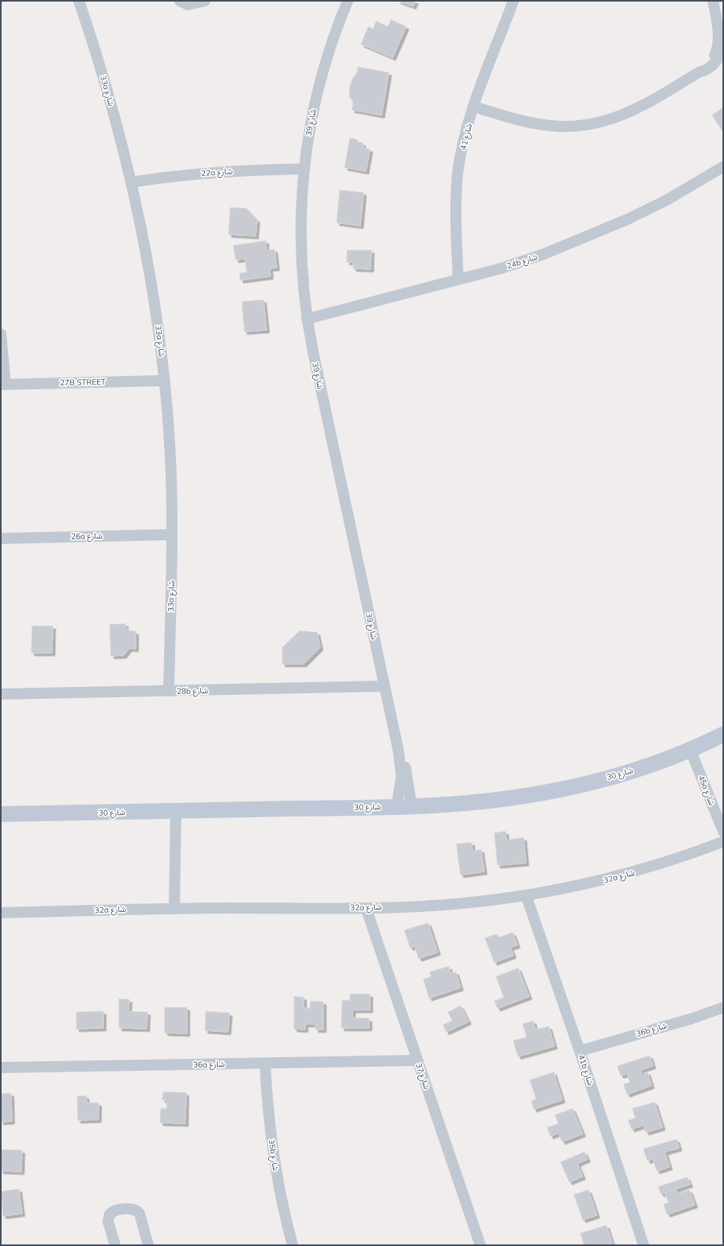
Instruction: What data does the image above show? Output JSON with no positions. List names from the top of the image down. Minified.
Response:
{"streets":{"street":["33a شارع","شارع 39","شارع 41","22a شارع","24b شارع","27B STREET","26a شارع","28b شارع","شارع 30","45a شارع","32a شارع","36b شارع","36a شارع","41b شارع","شارع 37","35b شارع"]},"crossings":[["33a شارع","22a شارع"],["33a شارع","27B STREET"],["33a شارع","26a شارع"],["33a شارع","28b شارع"],["شارع 39","22a شارع"],["شارع 39","24b شارع"],["شارع 39","28b شارع"],["شارع 39","شارع 30"],["شارع 41","24b شارع"],["شارع 30","45a شارع"],["32a شارع","41b شارع"],["32a شارع","شارع 37"],["36b شارع","41b شارع"],["36a شارع","شارع 37"],["36a شارع","35b شارع"]]}
